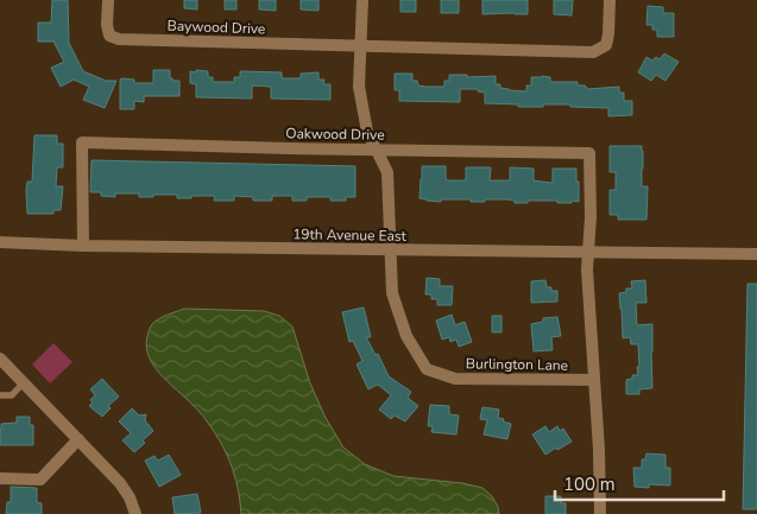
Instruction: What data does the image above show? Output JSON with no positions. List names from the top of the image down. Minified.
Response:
{"streets":{"street":["Baywood Drive","Oakwood Drive","19th Avenue East","Burlington Lane"]},"crossings":[["Baywood Drive","Burlington Lane"],["Oakwood Drive","19th Avenue East"],["Oakwood Drive","Burlington Lane"],["19th Avenue East","Burlington Lane"]],"scale_bar":"100 m"}
